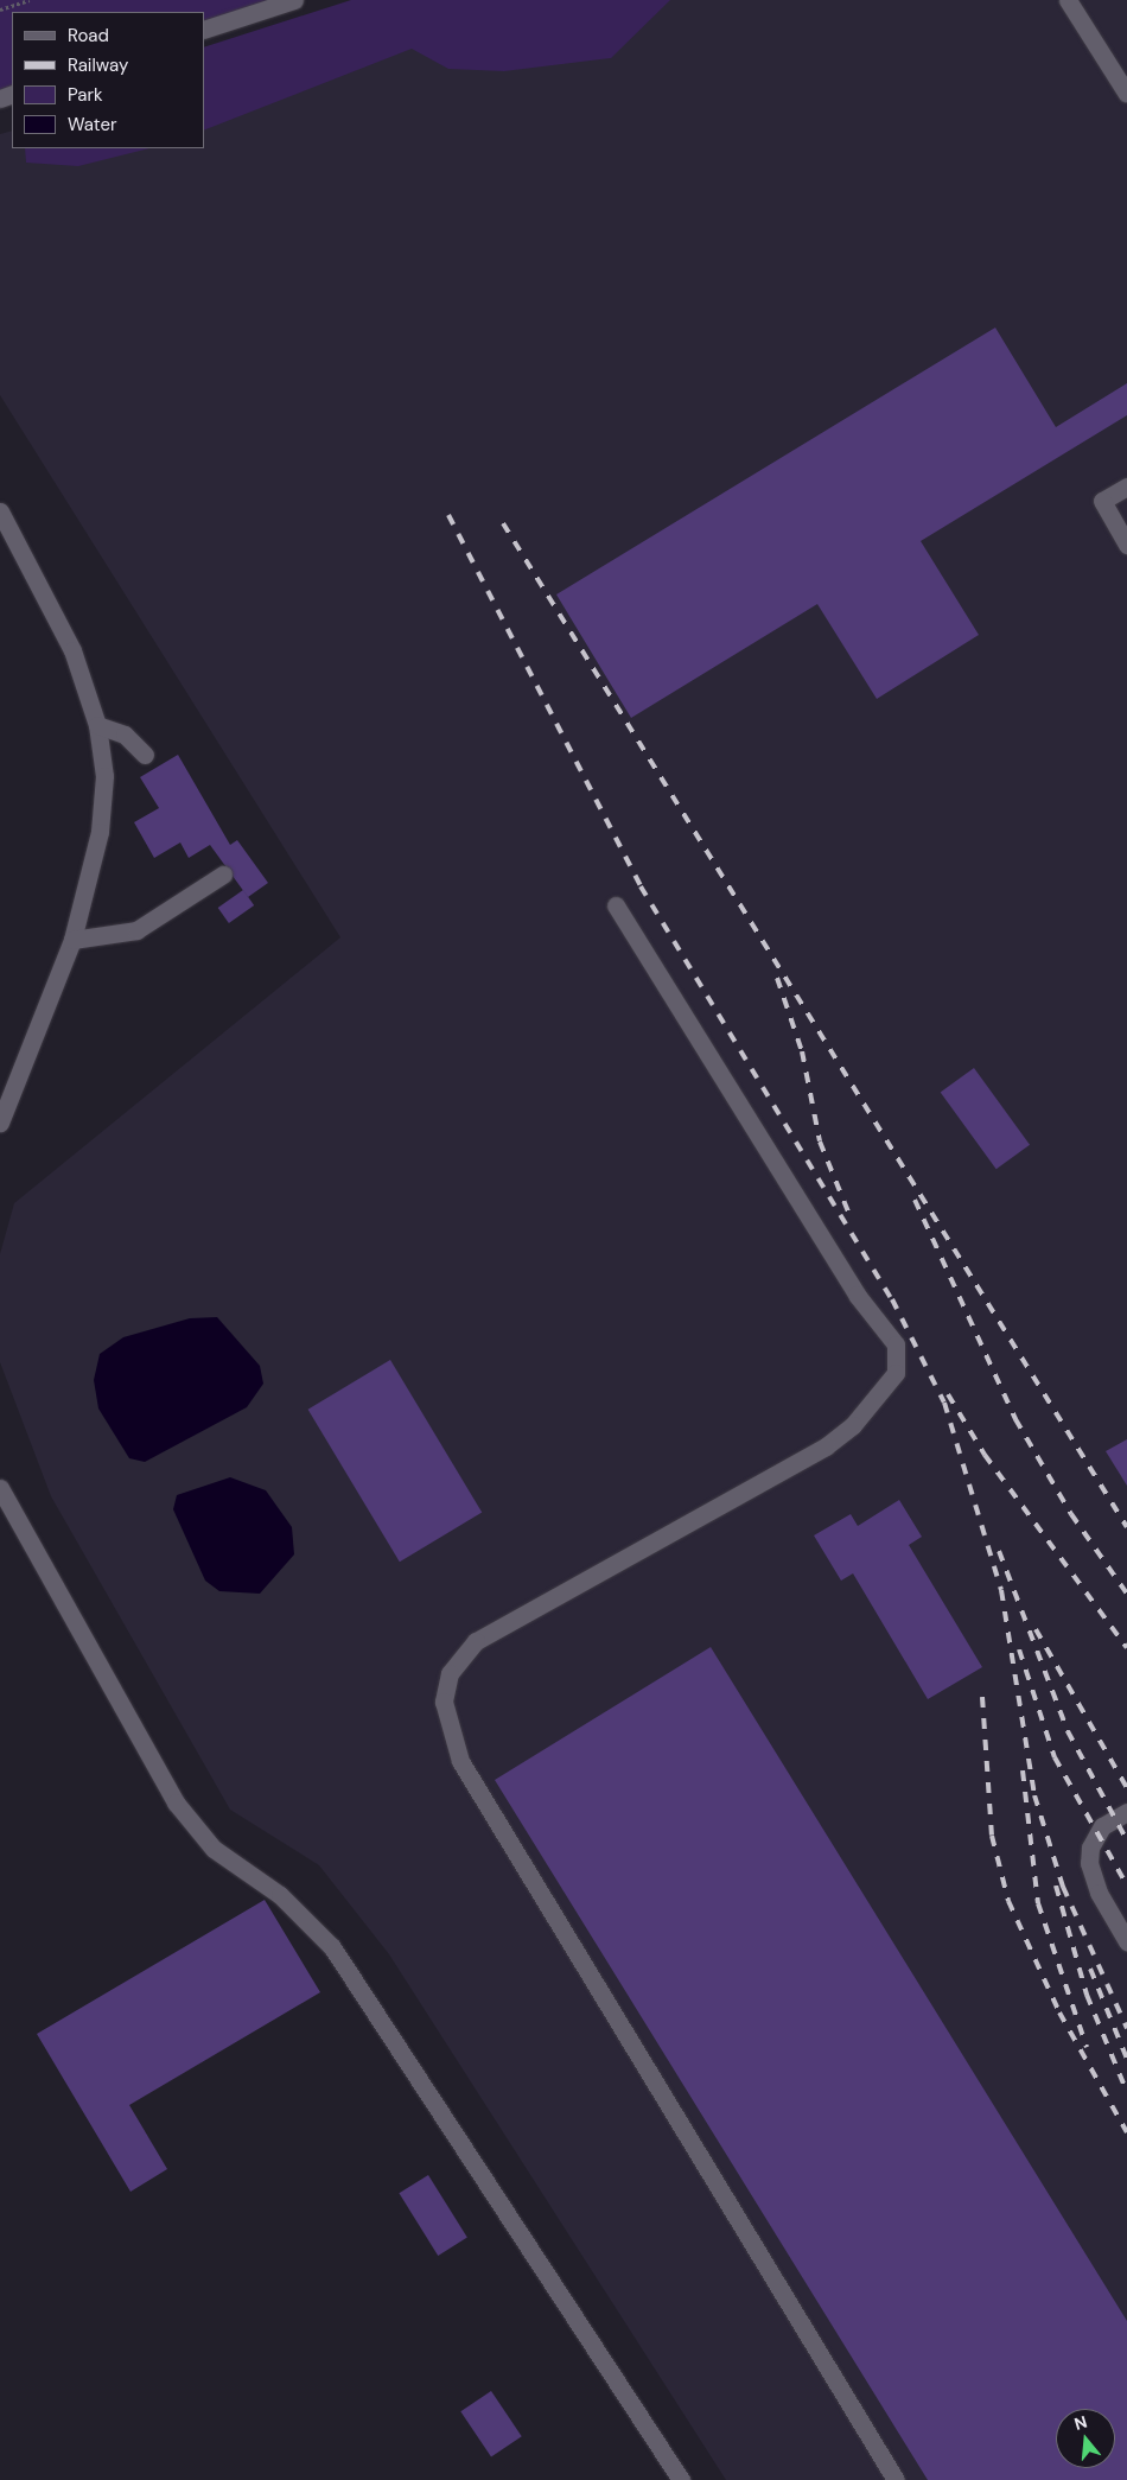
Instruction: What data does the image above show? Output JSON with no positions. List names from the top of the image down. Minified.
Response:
{"legend":["Road","Railway","Park","Water"],"north":"top"}
